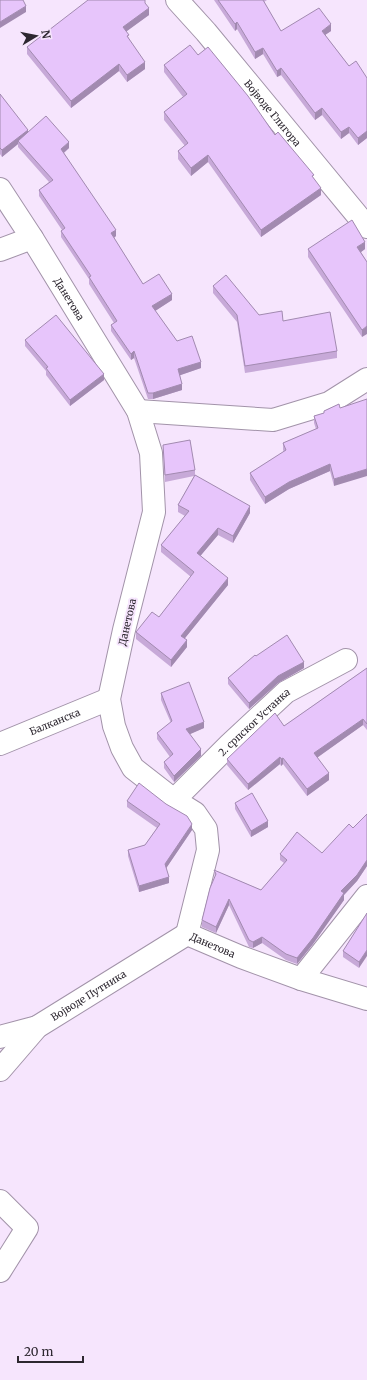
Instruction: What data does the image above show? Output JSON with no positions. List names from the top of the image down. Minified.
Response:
{"streets":{"street":["Војводе Глигора","Данетова","Балканска","2. српског Устанка","Војводе Путника"]},"crossings":[["Данетова","Балканска"],["Данетова","2. српског Устанка"],["Данетова","Војводе Путника"]],"scale_bar":"20 m","north":"right"}
